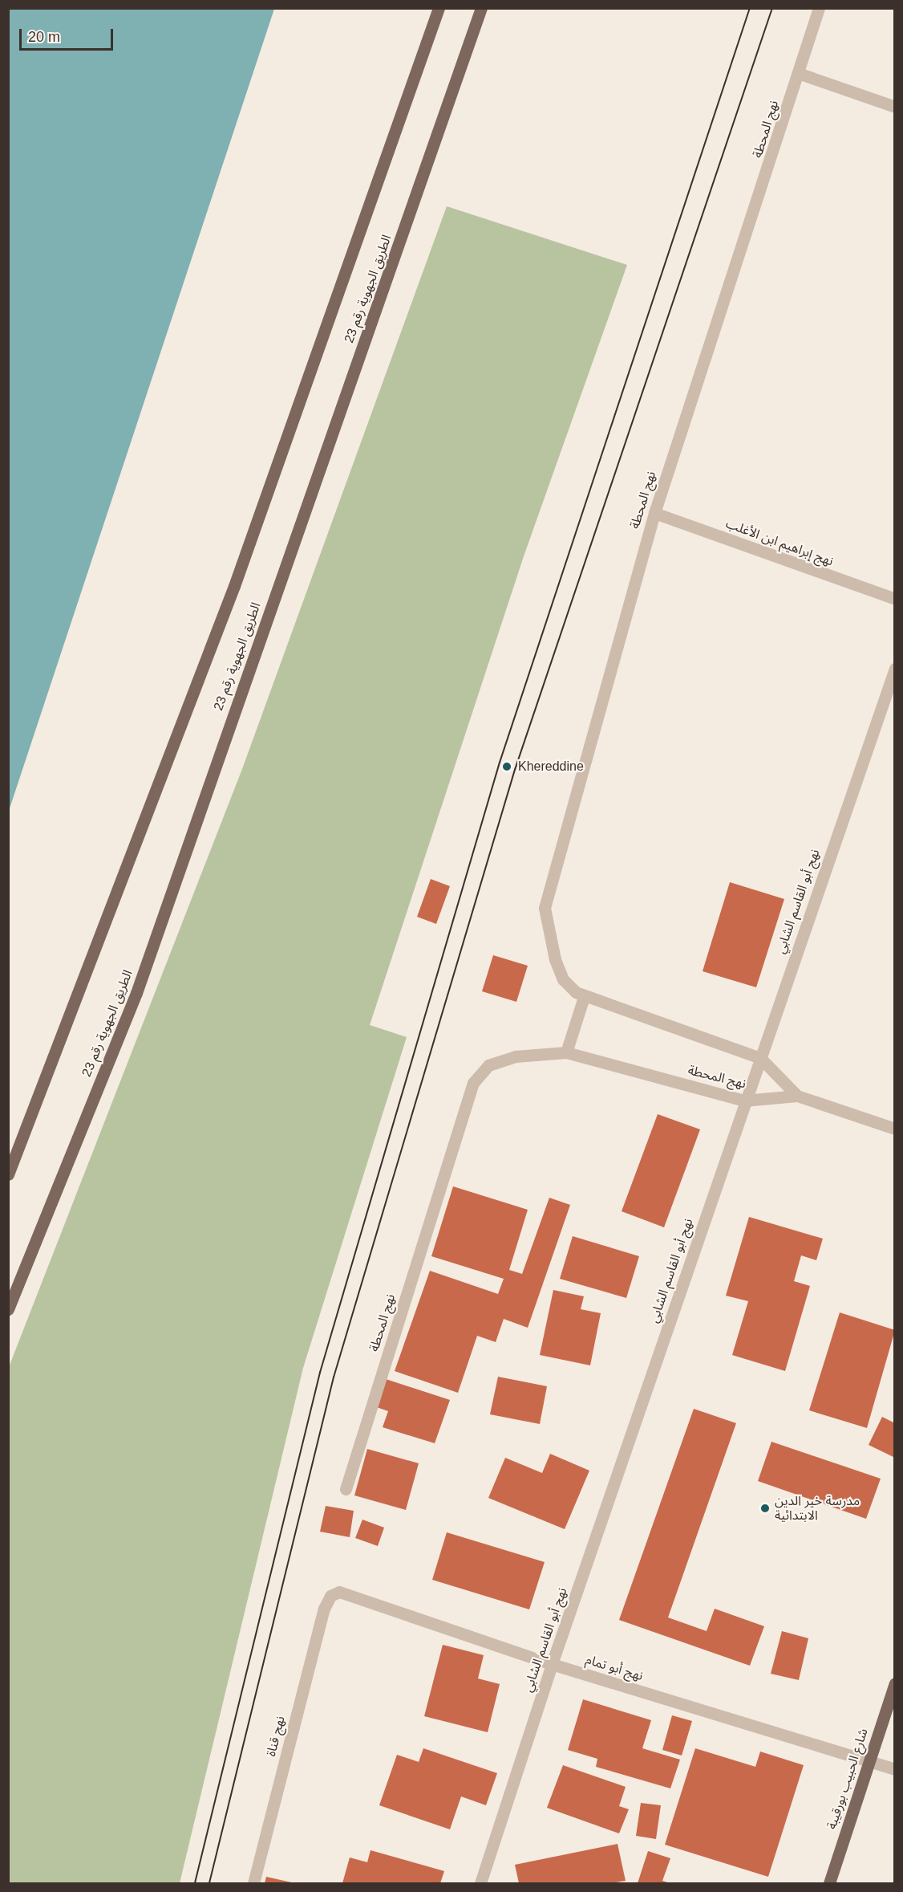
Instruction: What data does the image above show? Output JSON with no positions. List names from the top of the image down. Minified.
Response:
{"streets":{"main road":["الطريق الجهوية رقم 23","شارع الحبيب بورقيبة"],"street":["نهج المحطة","نهج إبراهيم ابن الأغلب","نهج أبو القاسم الشابي","نهج أبو تمام","نهج قناة"]},"crossings":[["نهج المحطة","نهج إبراهيم ابن الأغلب"],["نهج المحطة","نهج أبو القاسم الشابي"],["نهج أبو القاسم الشابي","نهج أبو تمام"],["نهج أبو تمام","نهج قناة"],["نهج أبو تمام","شارع الحبيب بورقيبة"]],"places":["Khereddine","مدرسة خير الدين الابتدائية"],"scale_bar":"20 m"}
